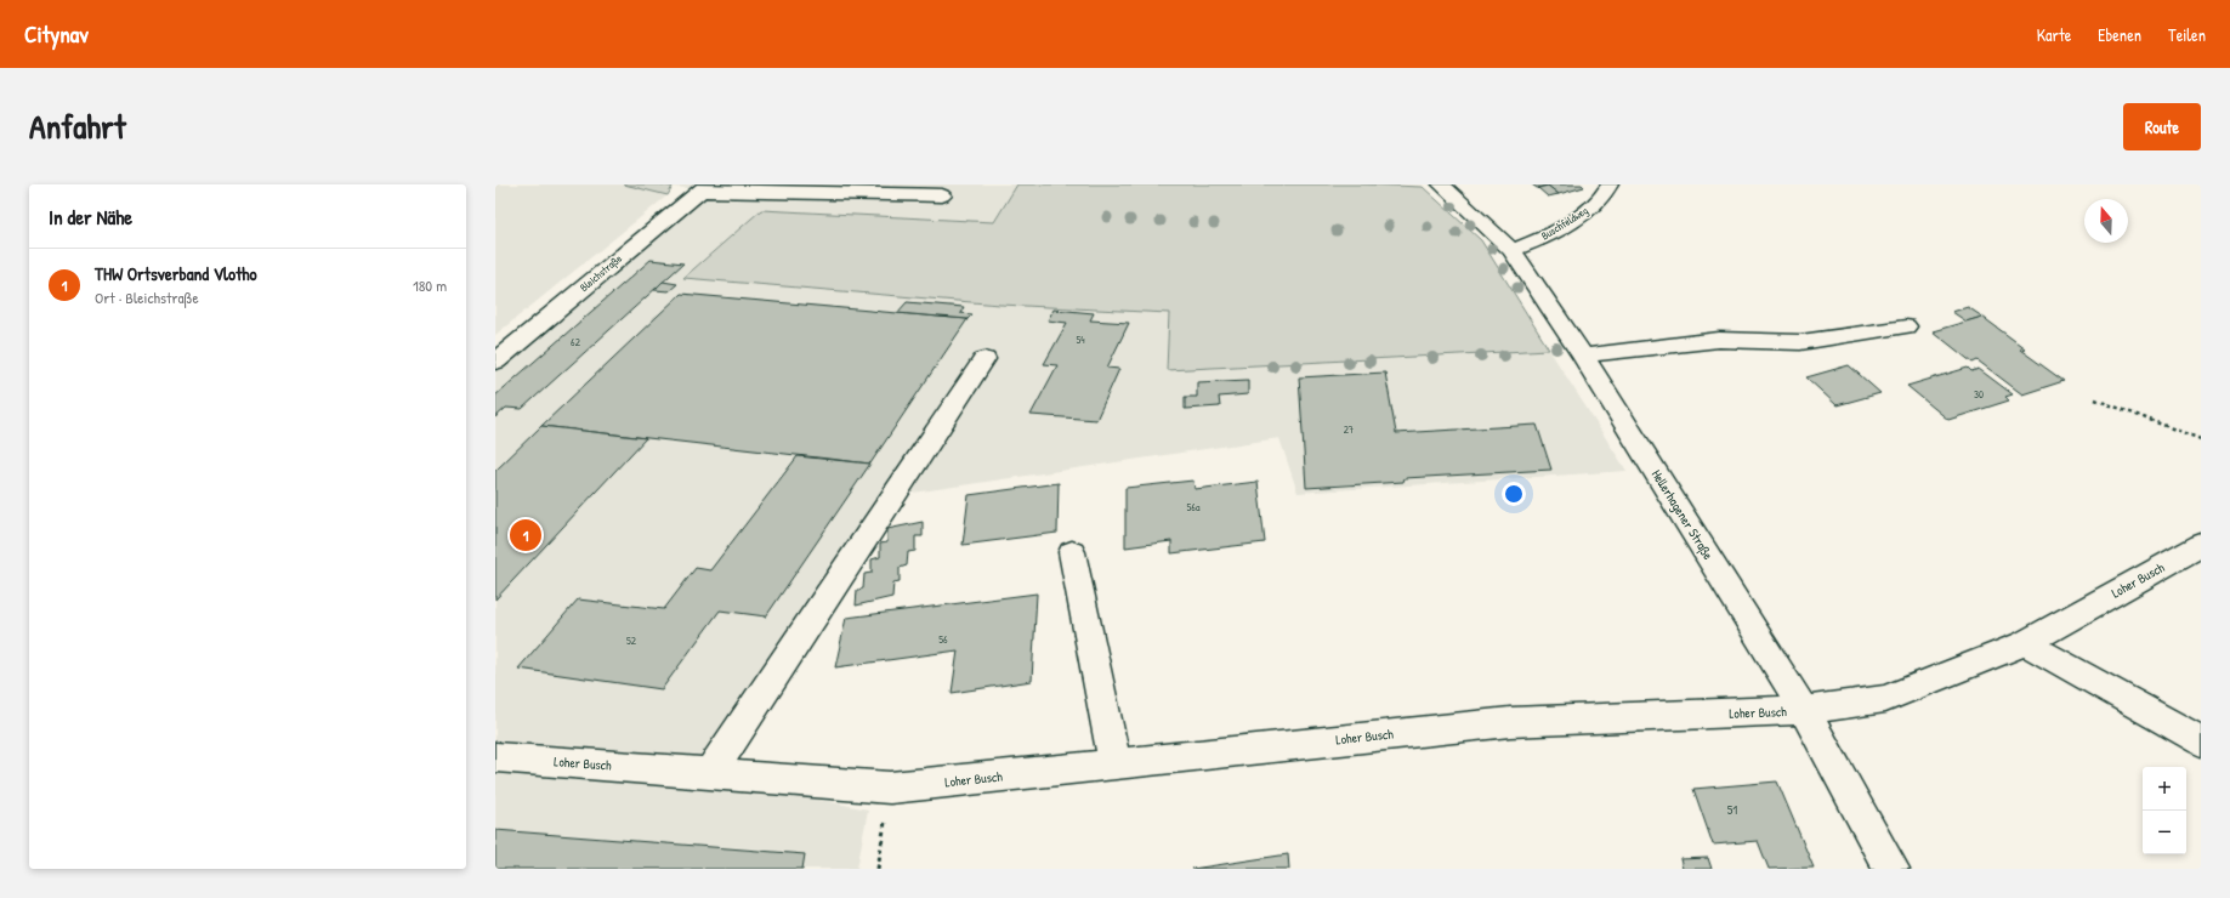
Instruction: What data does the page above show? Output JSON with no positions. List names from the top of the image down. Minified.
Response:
{"streets":{"street":["Buschfeldweg","Bleichstraße","Hellerhagener Straße","Loher Busch"]},"crossings":[["Buschfeldweg","Hellerhagener Straße"],["Hellerhagener Straße","Loher Busch"]],"house_numbers":["54","62","30","27","56a","56","52","51"],"north":"top","page":{"header":"Citynav","nav":["Karte","Ebenen","Teilen"],"title":"Anfahrt","buttons":"Route","heading":"In der Nähe","list":[{"mark":"1","name":"THW Ortsverband Vlotho","note":"Ort · Bleichstraße","value":"180 m"}],"pins":"1","map_buttons":["+","−"]}}
